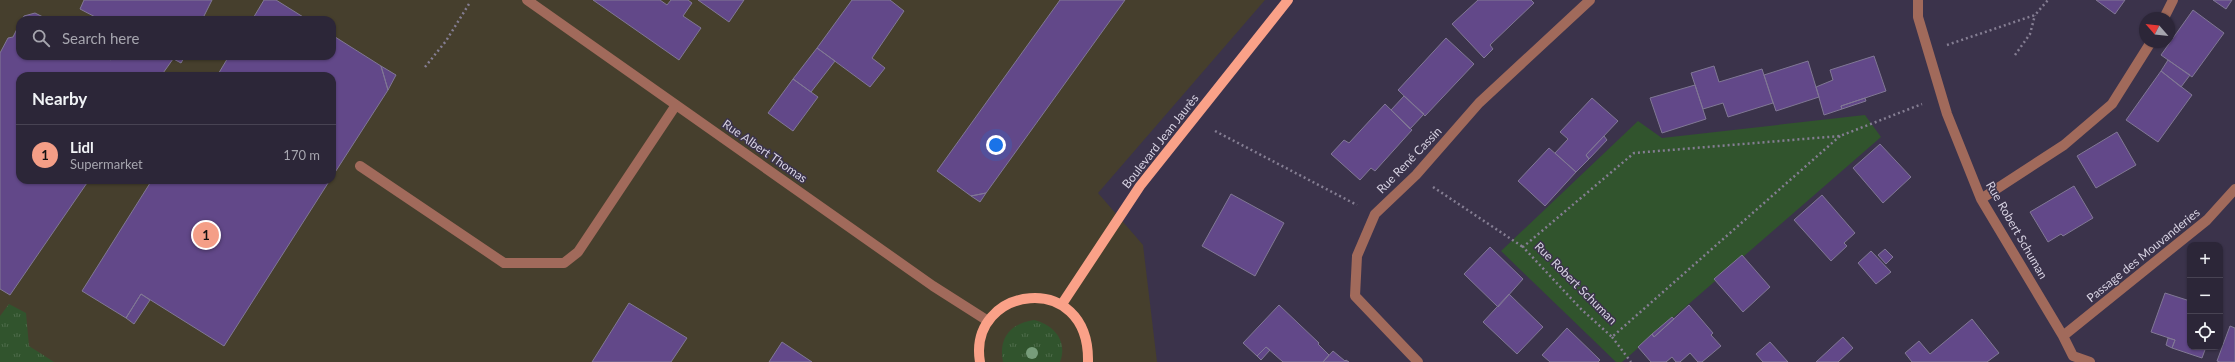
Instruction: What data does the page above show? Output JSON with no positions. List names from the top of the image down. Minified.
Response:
{"streets":{"main road":["Boulevard Jean Jaurès"],"street":["Rue Albert Thomas","Rue René Cassin","Rue Robert Schuman","Passage des Mouvanderies"]},"crossings":[["Rue Robert Schuman","Passage des Mouvanderies"]],"north":"top left","page":{"search":"Search here","heading":"Nearby","list":[{"mark":"1","name":"Lidl","note":"Supermarket","value":"170 m"}],"pins":"1","map_buttons":["+","−"]}}
